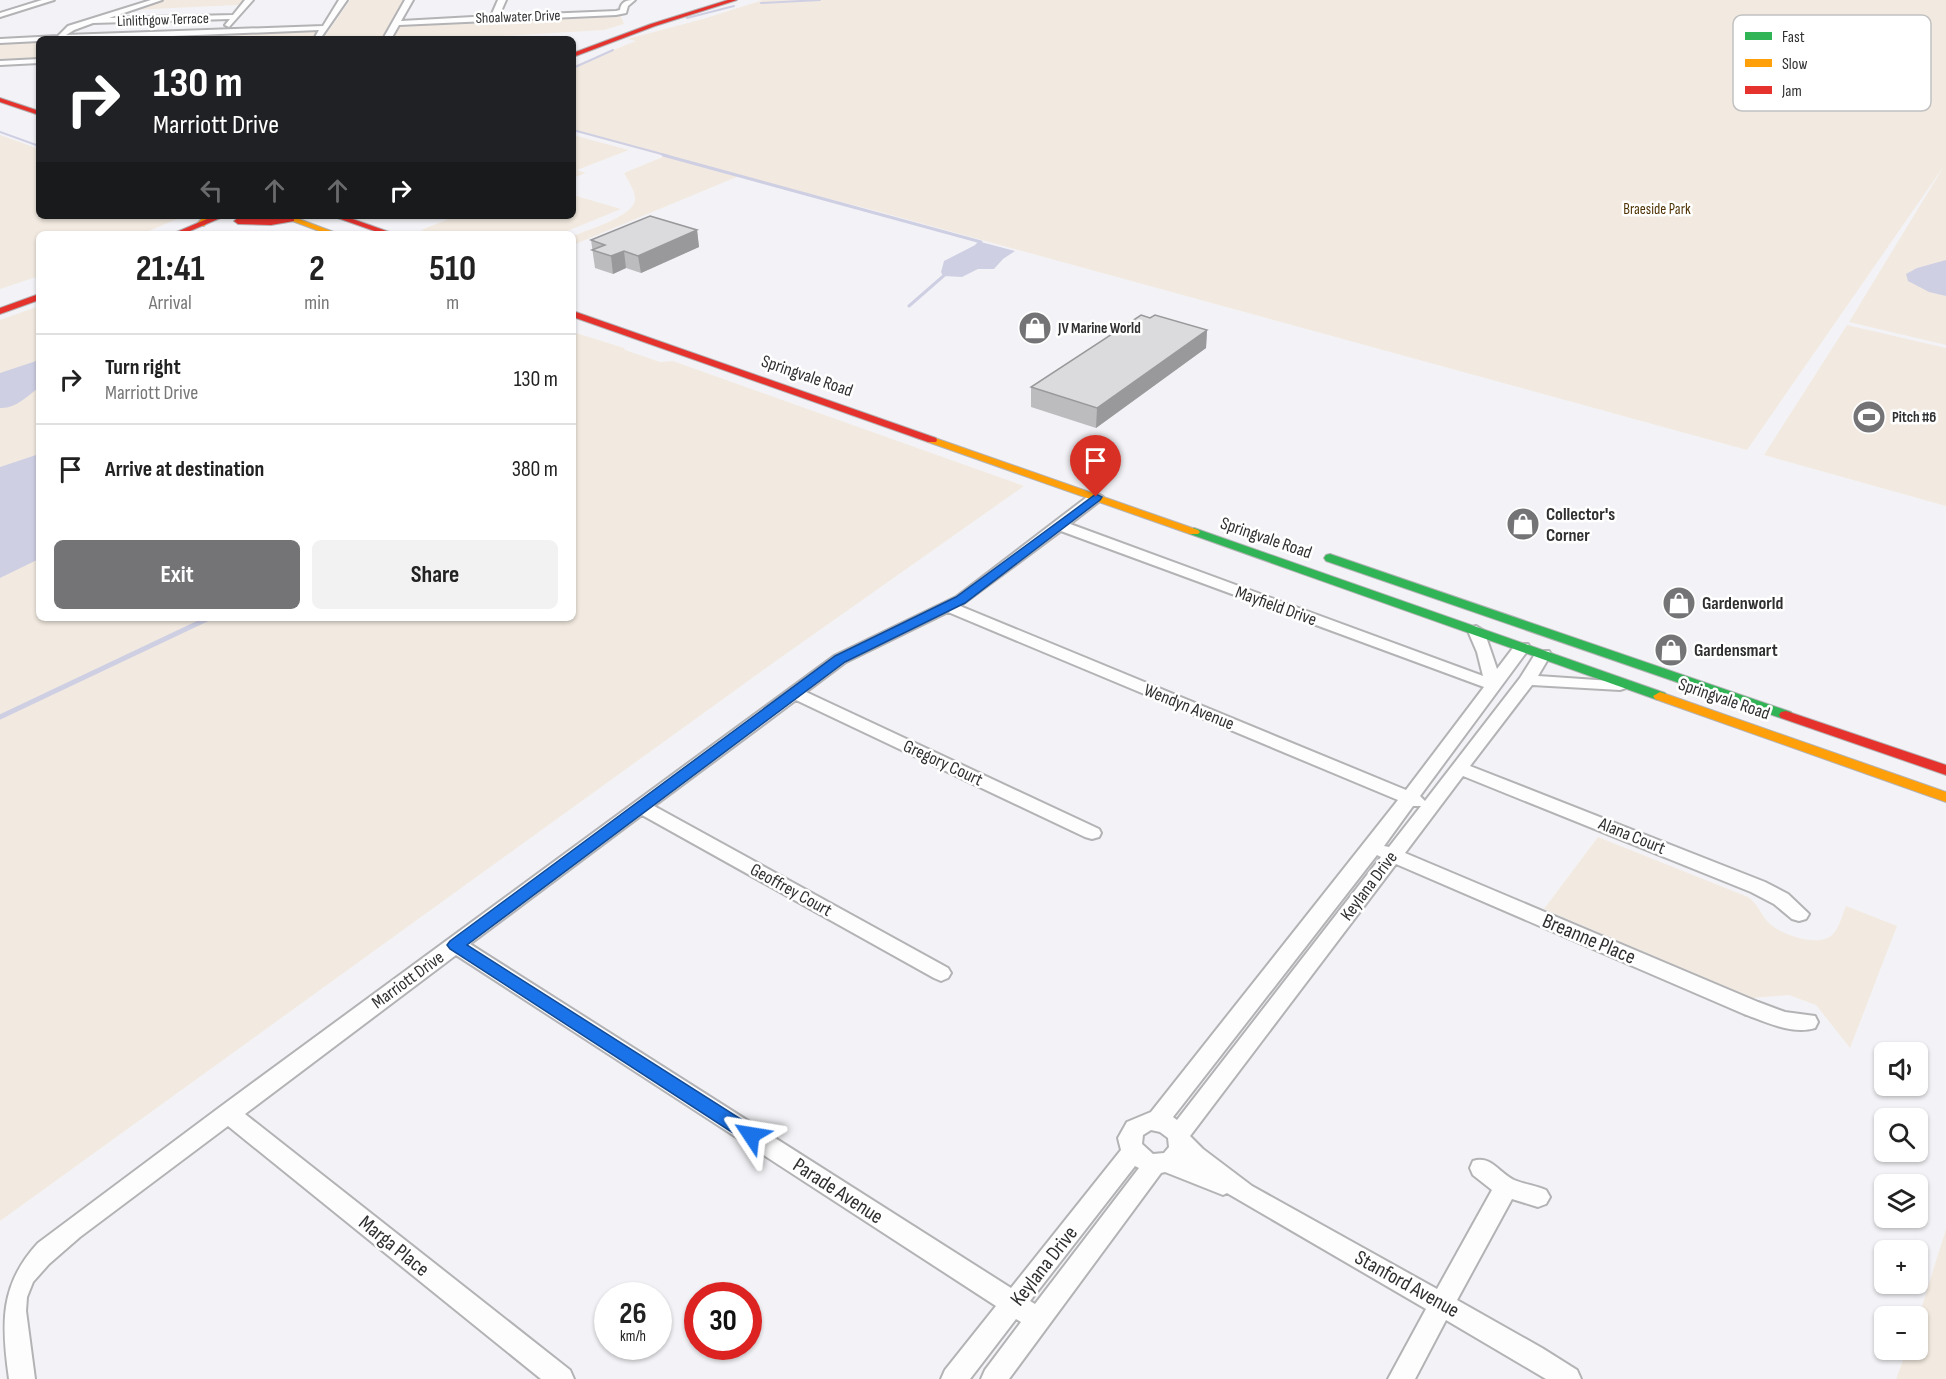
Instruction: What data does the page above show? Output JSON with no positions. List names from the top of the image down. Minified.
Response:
{"streets":{"main road":["Springvale Road","Keylana Drive"],"street":["Shoalwater Drive","Linlithgow Terrace","Mayfield Drive","Wendyn Avenue","Gregory Court","Alana Court","Geoffrey Court","Breanne Place","Marriott Drive","Parade Avenue","Marga Place","Stanford Avenue"]},"crossings":[["Springvale Road","Keylana Drive"],["Springvale Road","Marriott Drive"],["Mayfield Drive","Keylana Drive"],["Mayfield Drive","Marriott Drive"],["Wendyn Avenue","Keylana Drive"],["Wendyn Avenue","Marriott Drive"],["Gregory Court","Marriott Drive"],["Alana Court","Keylana Drive"],["Keylana Drive","Breanne Place"],["Keylana Drive","Parade Avenue"],["Keylana Drive","Stanford Avenue"],["Geoffrey Court","Marriott Drive"],["Marriott Drive","Parade Avenue"],["Marriott Drive","Marga Place"]],"parks":["Braeside Park"],"places":{"shop":["JV Marine World","Collector's Corner","Gardenworld","Gardensmart"],"sports":["Pitch #6"]},"legend":["Fast","Slow","Jam"],"page":{"turn":["130 m","Marriott Drive"],"eta":["21:41","Arrival","2","min","510","m"],"list":[{"name":"Turn right","note":"Marriott Drive","value":"130 m"},{"name":"Arrive at destination","value":"380 m"}],"buttons":["Exit","Share"],"map_buttons":["+","−"],"speed":"26 km/h","limit":"30"}}
